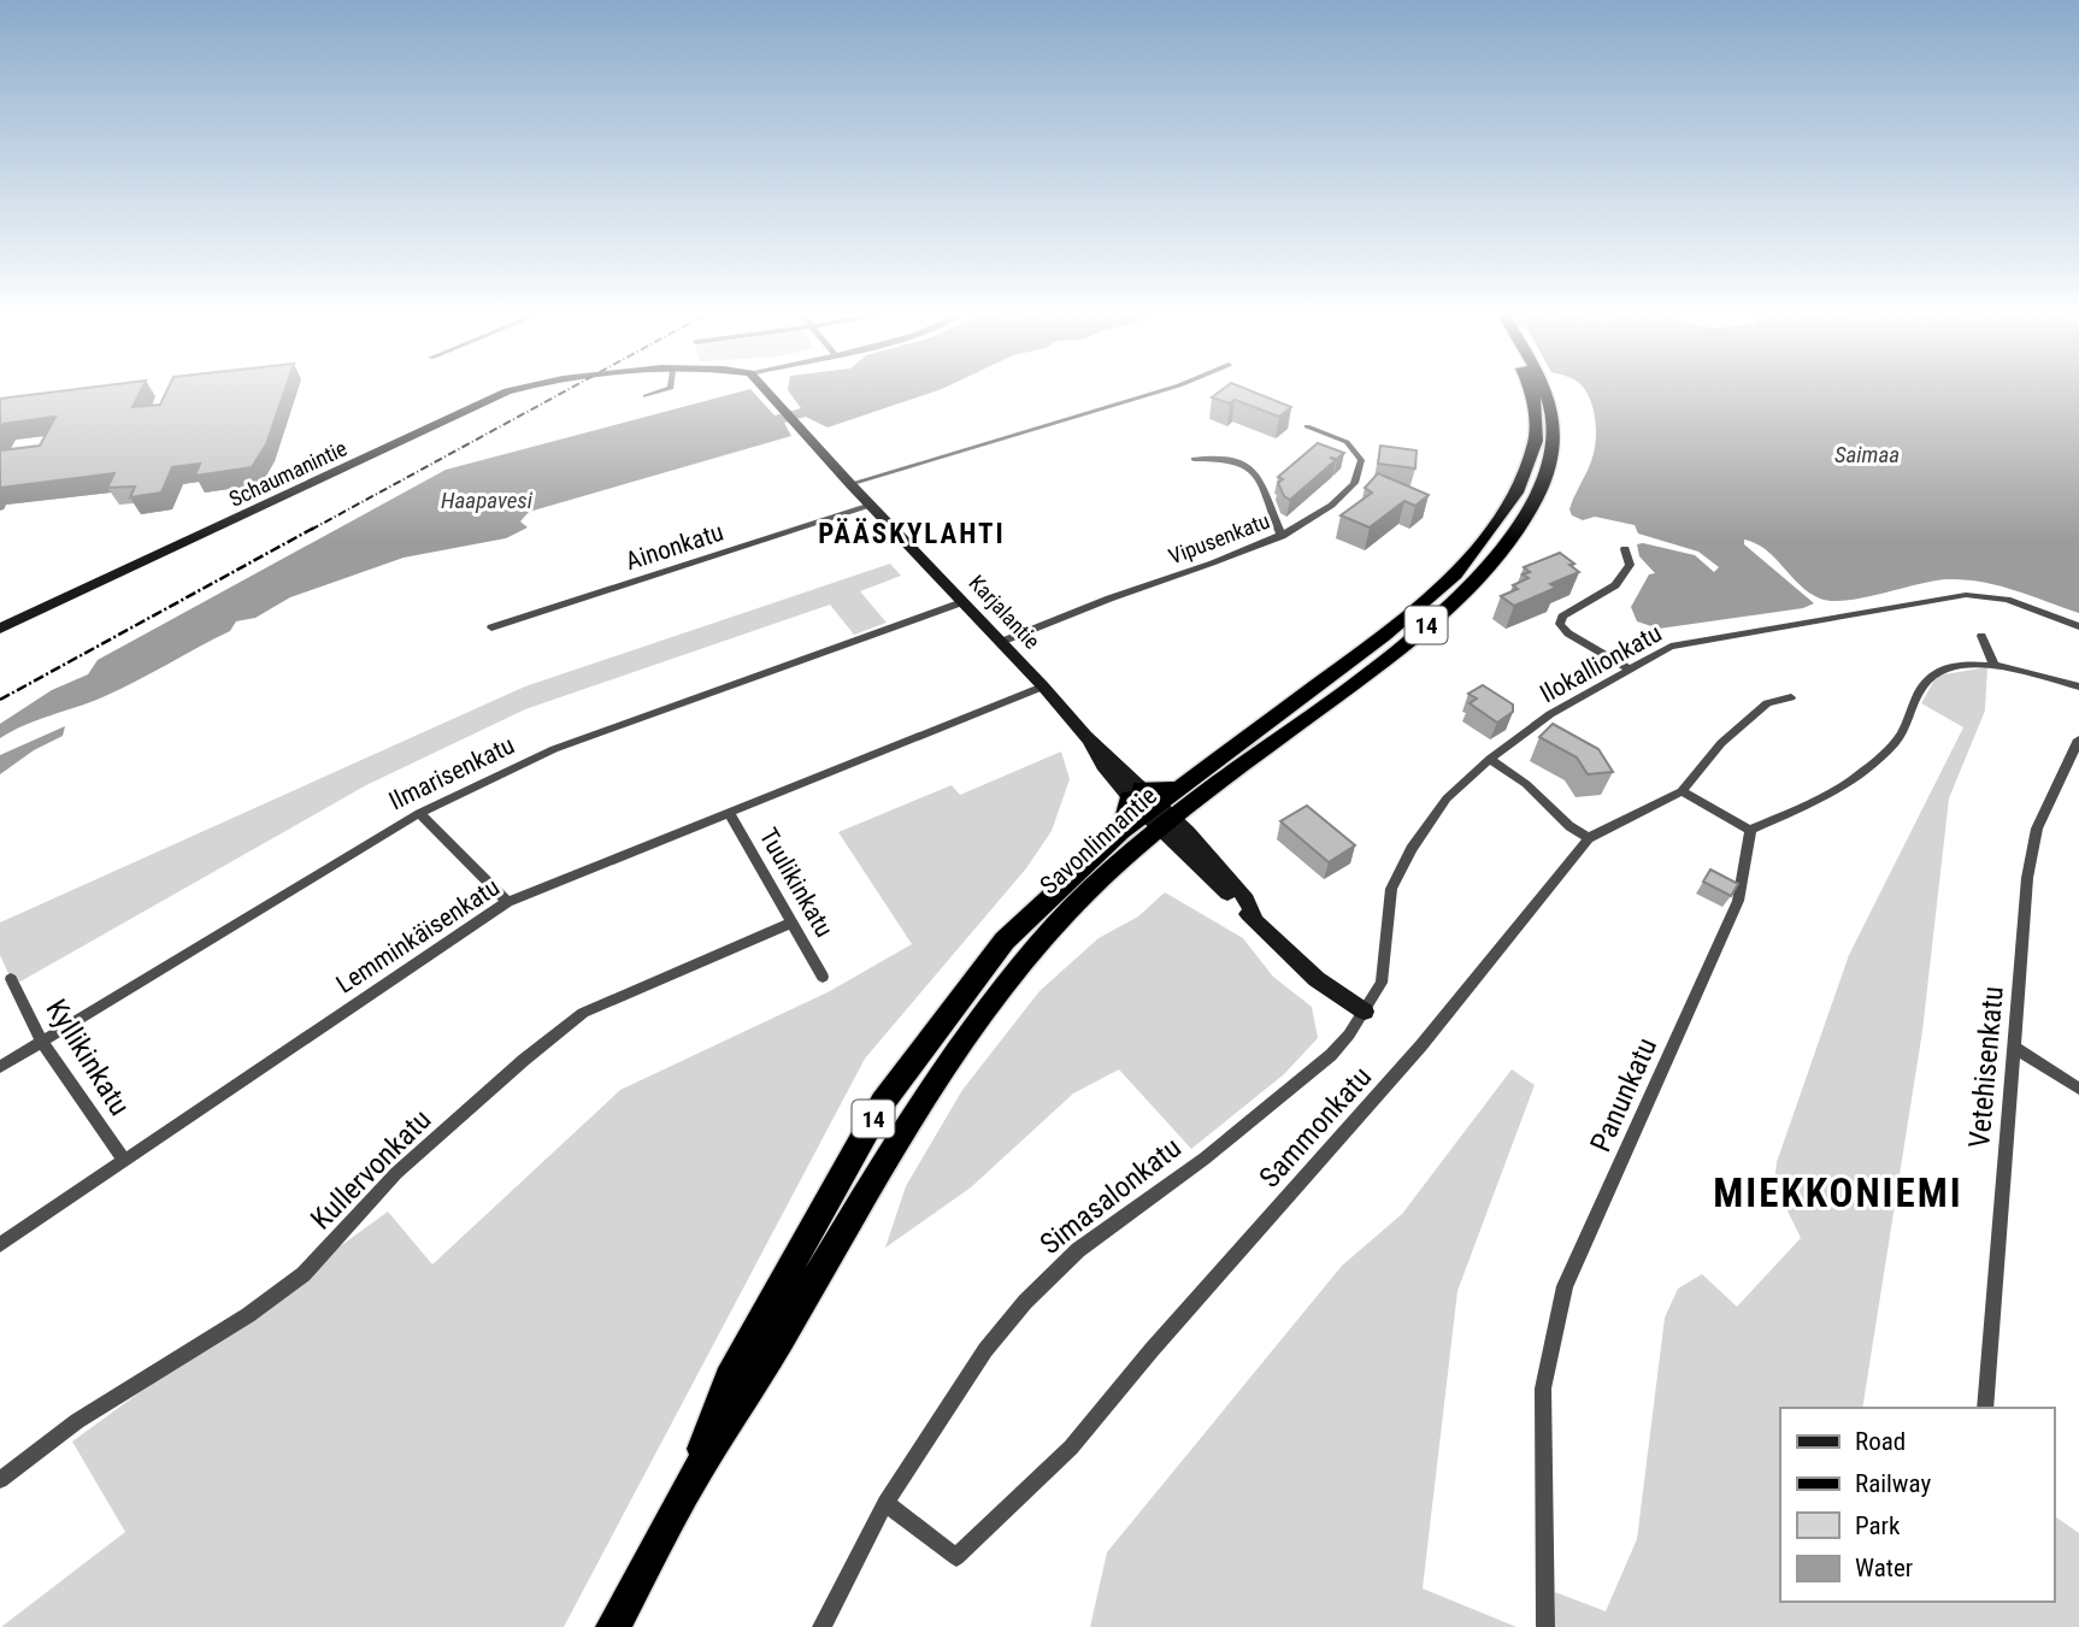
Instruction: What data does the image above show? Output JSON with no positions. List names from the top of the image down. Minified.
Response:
{"streets":{"highway":["14","Savonlinnantie"],"street":["Schaumanintie","Vipusenkatu","Ainonkatu","Karjalantie","Ilokallionkatu","Ilmarisenkatu","Tuulikinkatu","Lemminkäisenkatu","Kyllikinkatu","Vetehisenkatu","Panunkatu","Sammonkatu","Kullervonkatu","Simasalonkatu"]},"crossings":[["Vipusenkatu","Karjalantie"],["Ainonkatu","Karjalantie"],["Karjalantie","Ilmarisenkatu"],["Karjalantie","Savonlinnantie"],["Karjalantie","Lemminkäisenkatu"],["Ilokallionkatu","Simasalonkatu"],["Ilmarisenkatu","Kyllikinkatu"],["Tuulikinkatu","Lemminkäisenkatu"],["Tuulikinkatu","Kullervonkatu"],["Lemminkäisenkatu","Kyllikinkatu"],["Sammonkatu","Simasalonkatu"]],"districts":["PÄÄSKYLAHTI","MIEKKONIEMI"],"water":["Saimaa","Haapavesi"],"legend":["Road","Railway","Park","Water"]}
